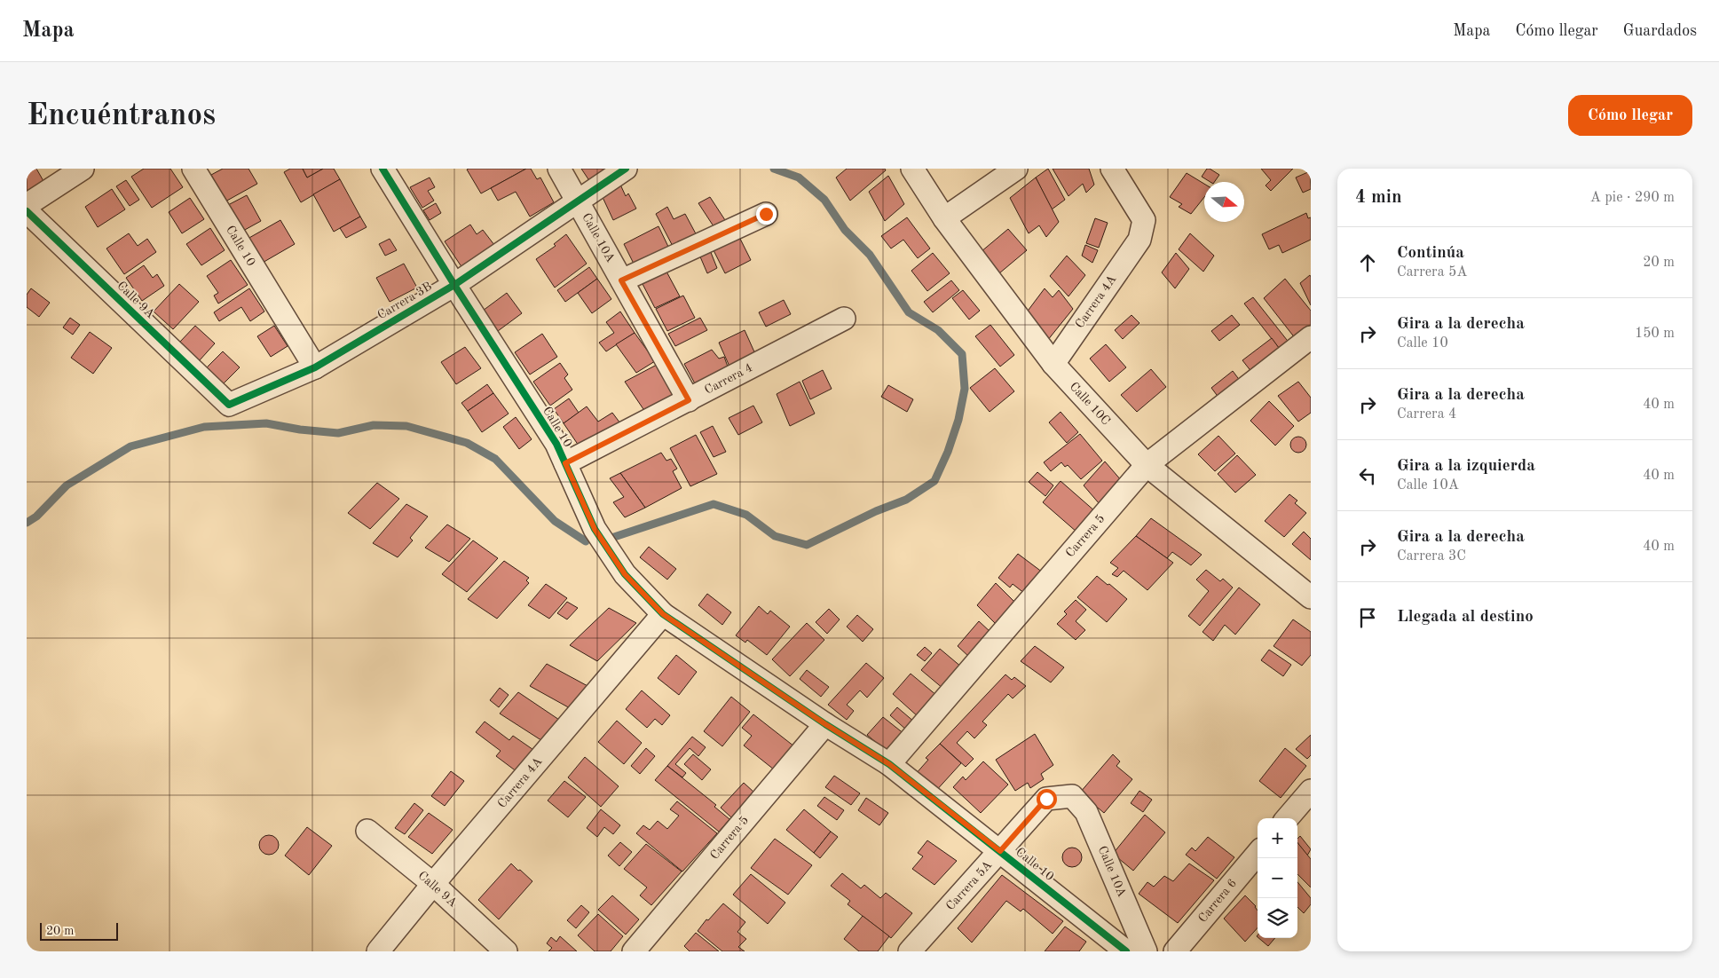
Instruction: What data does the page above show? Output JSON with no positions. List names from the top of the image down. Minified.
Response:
{"streets":{"street":["Calle 10A","Calle 10","Calle 9A","Carrera 3B","Carrera 4A","Carrera 4","Calle 10C","Carrera 5","Carrera 5A","Carrera 6"]},"crossings":[["Calle 10A","Carrera 3B"],["Calle 10A","Carrera 4"],["Calle 10A","Carrera 5A"],["Calle 10","Carrera 3B"],["Calle 10","Carrera 4A"],["Calle 10","Carrera 4"],["Calle 10","Carrera 5"],["Calle 10","Carrera 5A"],["Calle 9A","Carrera 3B"],["Calle 9A","Carrera 4A"],["Carrera 4A","Calle 10C"],["Calle 10C","Carrera 5"]],"scale_bar":"20 m","north":"right","page":{"header":"Mapa","nav":["Mapa","Cómo llegar","Guardados"],"buttons":"Cómo llegar","title":"Encuéntranos","heading":["4 min","A pie · 290 m"],"list":[["Continúa","Carrera 5A","20 m"],["Gira a la derecha","Calle 10","150 m"],["Gira a la derecha","Carrera 4","40 m"],["Gira a la izquierda","Calle 10A","40 m"],["Gira a la derecha","Carrera 3C","40 m"],"Llegada al destino"],"map_buttons":["+","−"],"scale":"20 m"}}
